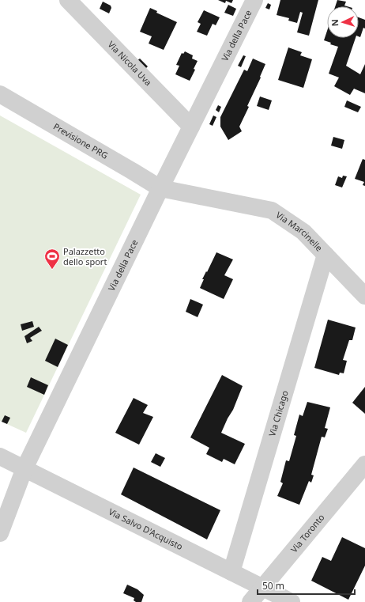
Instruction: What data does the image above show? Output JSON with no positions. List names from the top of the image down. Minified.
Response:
{"streets":{"street":["Via della Pace","Via Nicola Uva","Previsione PRG","Via Marcinelle","Via Chicago","Via Salvo D'Acquisto","Via Toronto"]},"crossings":[["Via della Pace","Via Nicola Uva"],["Via della Pace","Previsione PRG"],["Via della Pace","Via Marcinelle"],["Via della Pace","Via Salvo D'Acquisto"],["Previsione PRG","Via Marcinelle"],["Via Marcinelle","Via Chicago"],["Via Chicago","Via Salvo D'Acquisto"],["Via Salvo D'Acquisto","Via Toronto"]],"places":{"sports":["Palazzetto dello sport"]},"scale_bar":"50 m","north":"left"}
